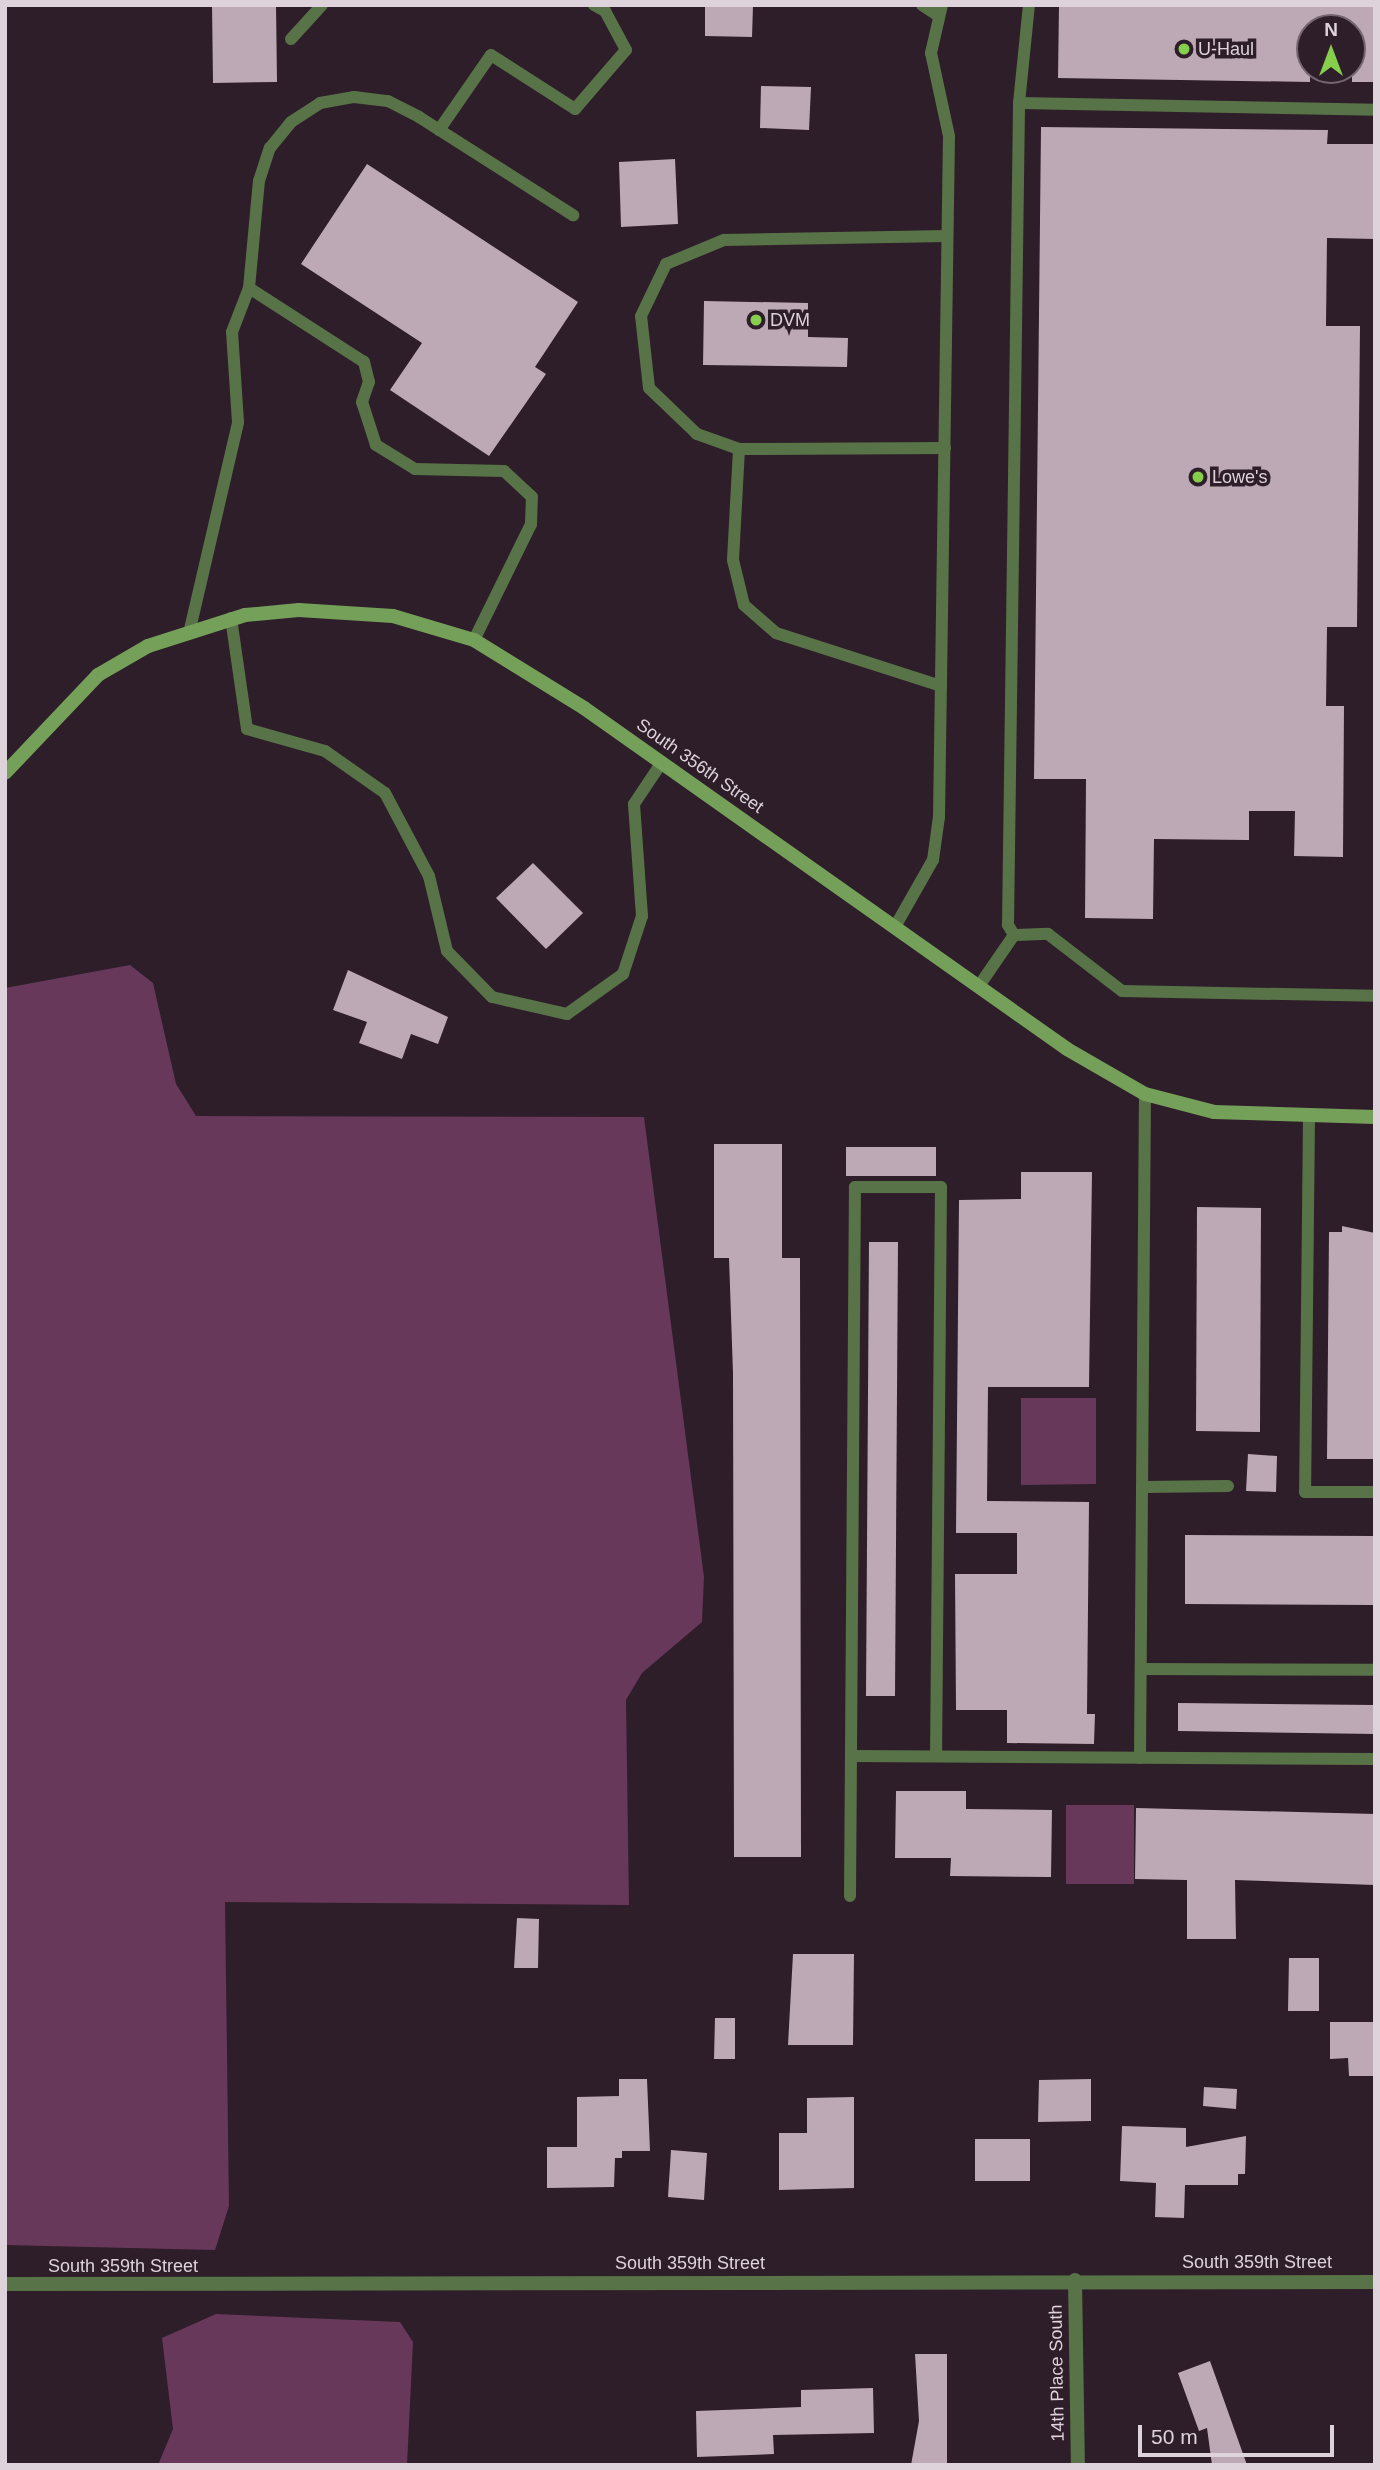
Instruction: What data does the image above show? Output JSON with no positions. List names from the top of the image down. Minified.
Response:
{"streets":{"main road":["South 356th Street"],"street":["South 359th Street","14th Place South"]},"crossings":[["South 359th Street","14th Place South"]],"places":["U-Haul","DVM","Lowe's"],"scale_bar":"50 m","north":"top"}
